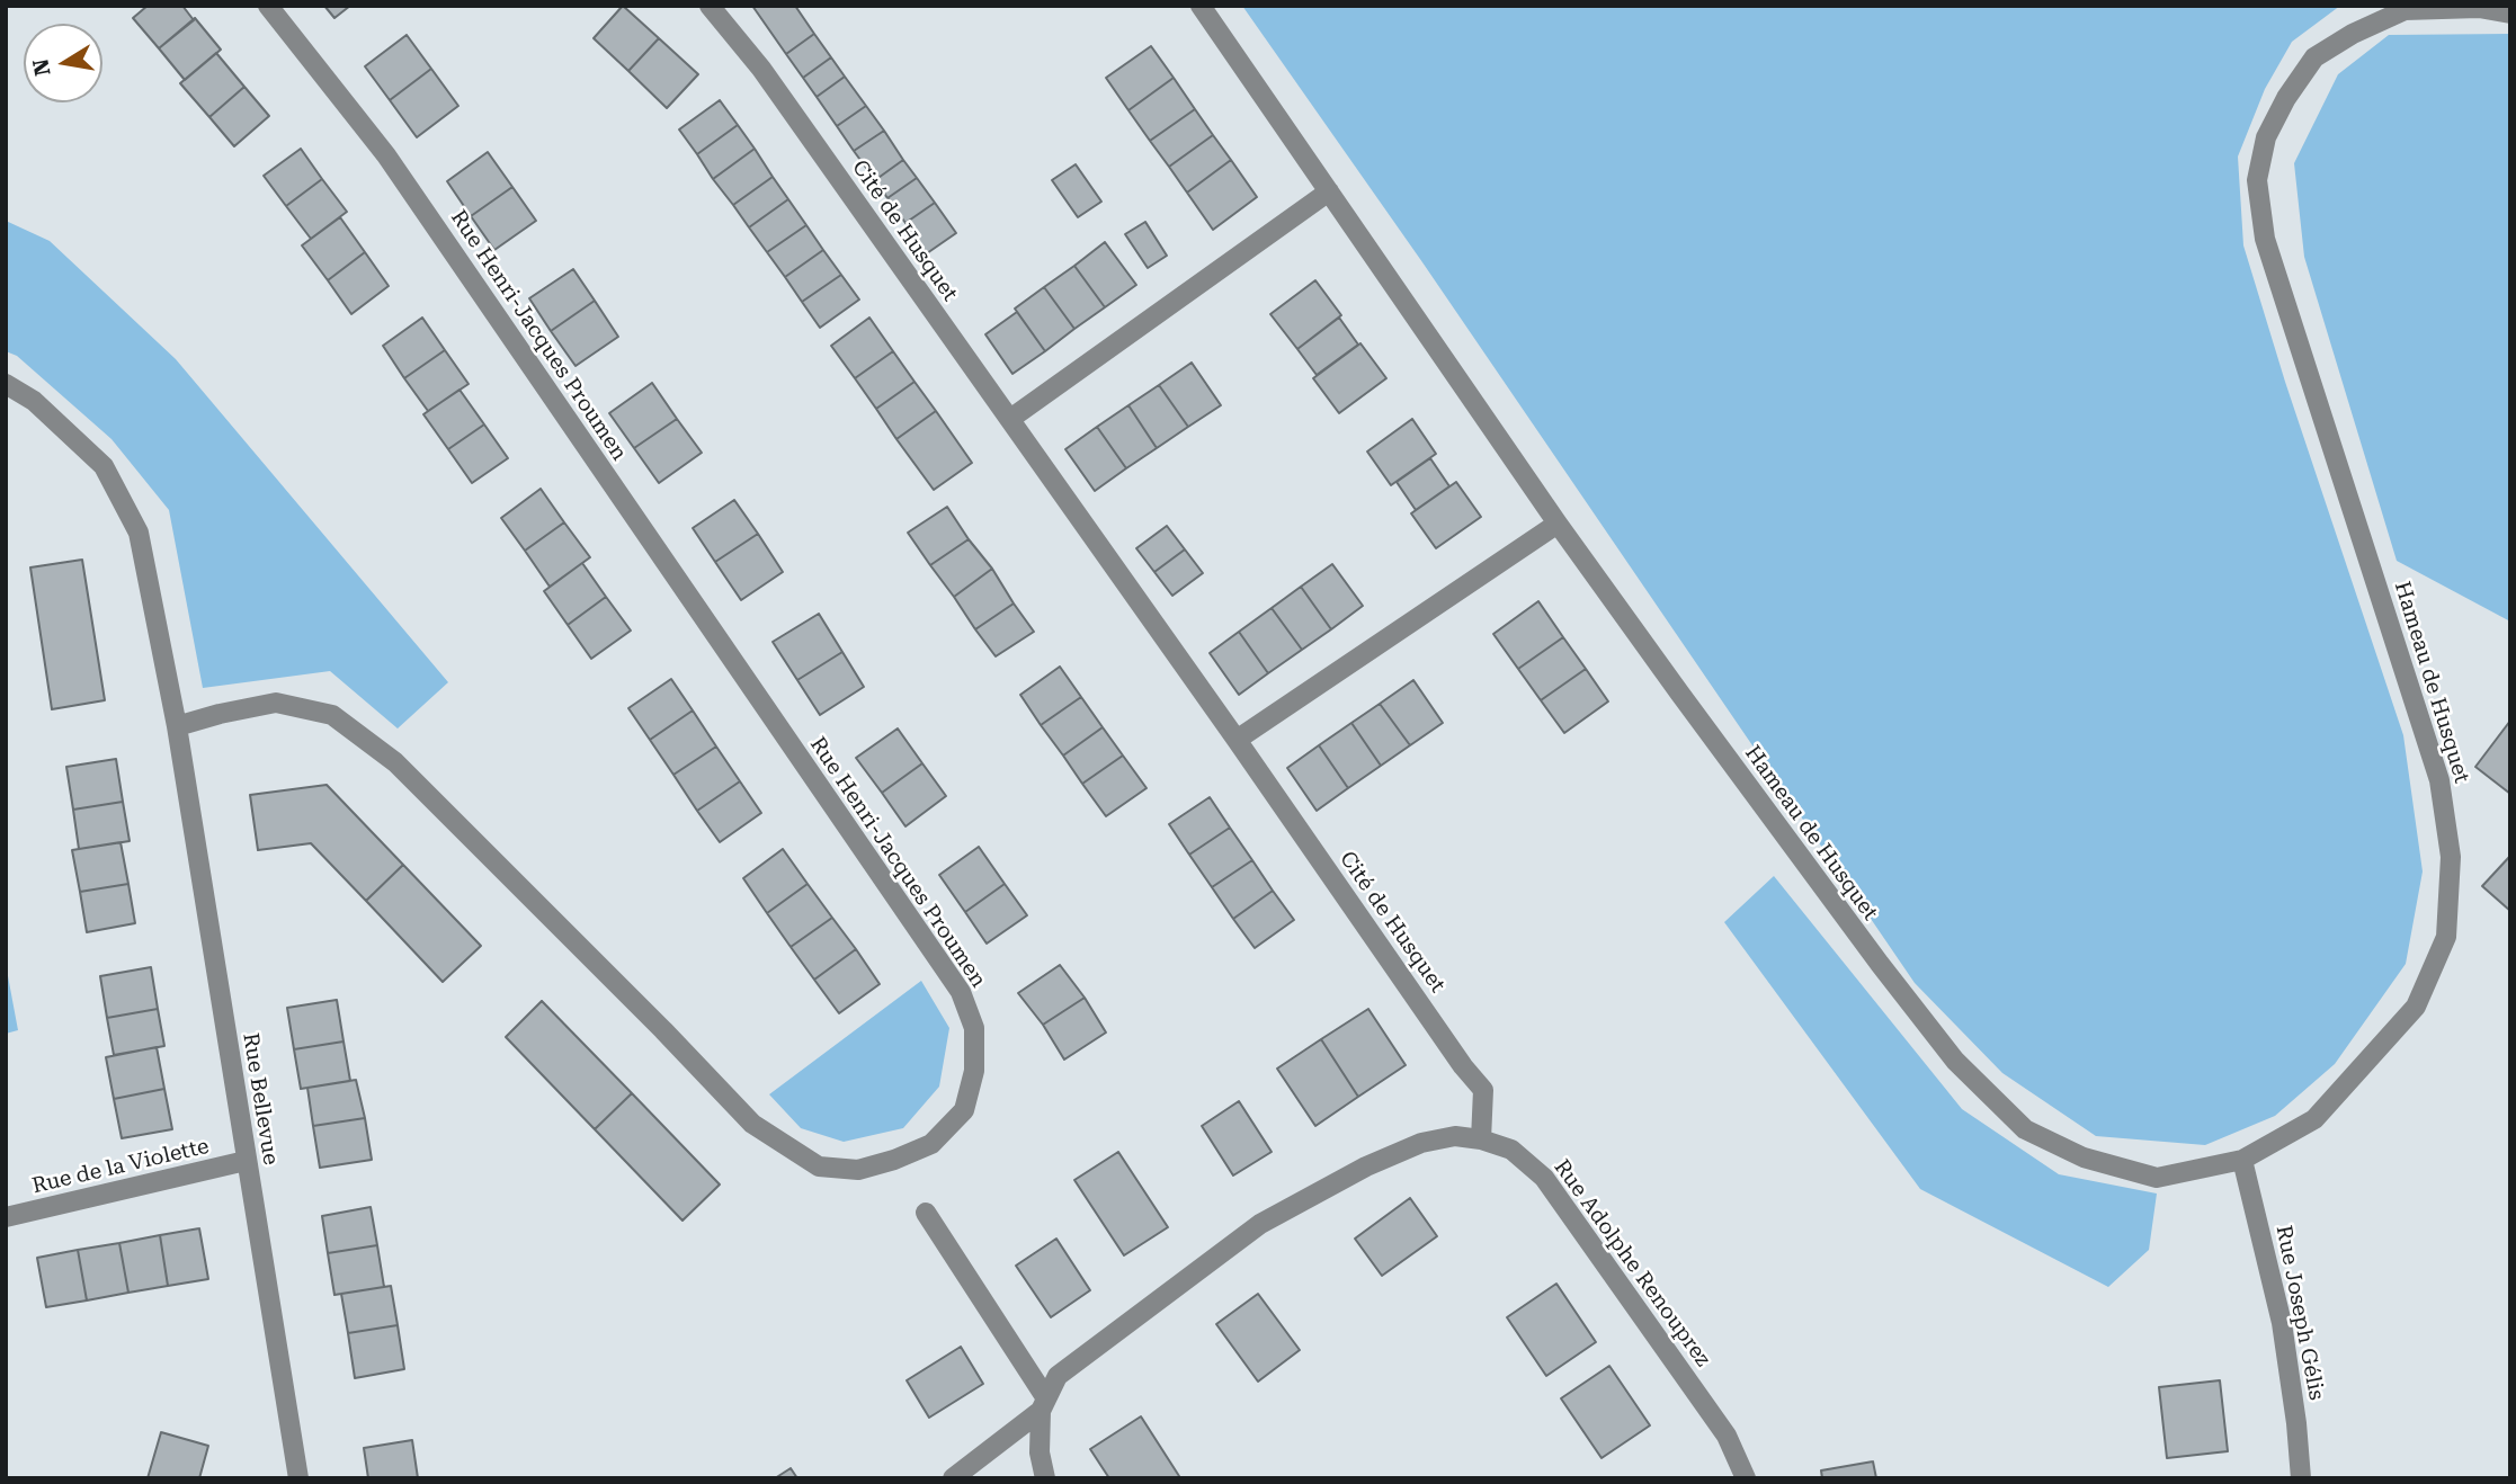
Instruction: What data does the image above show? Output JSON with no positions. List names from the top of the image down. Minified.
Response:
{"streets":{"street":["Cité de Husquet","Rue Henri-Jacques Proumen","Hameau de Husquet","Rue Bellevue","Rue de la Violette","Rue Adolphe Renouprez","Rue Joseph Gélis"]},"crossings":[["Cité de Husquet","Rue Adolphe Renouprez"],["Rue Henri-Jacques Proumen","Rue Bellevue"],["Hameau de Husquet","Rue Joseph Gélis"],["Rue Bellevue","Rue de la Violette"]],"north":"left"}
